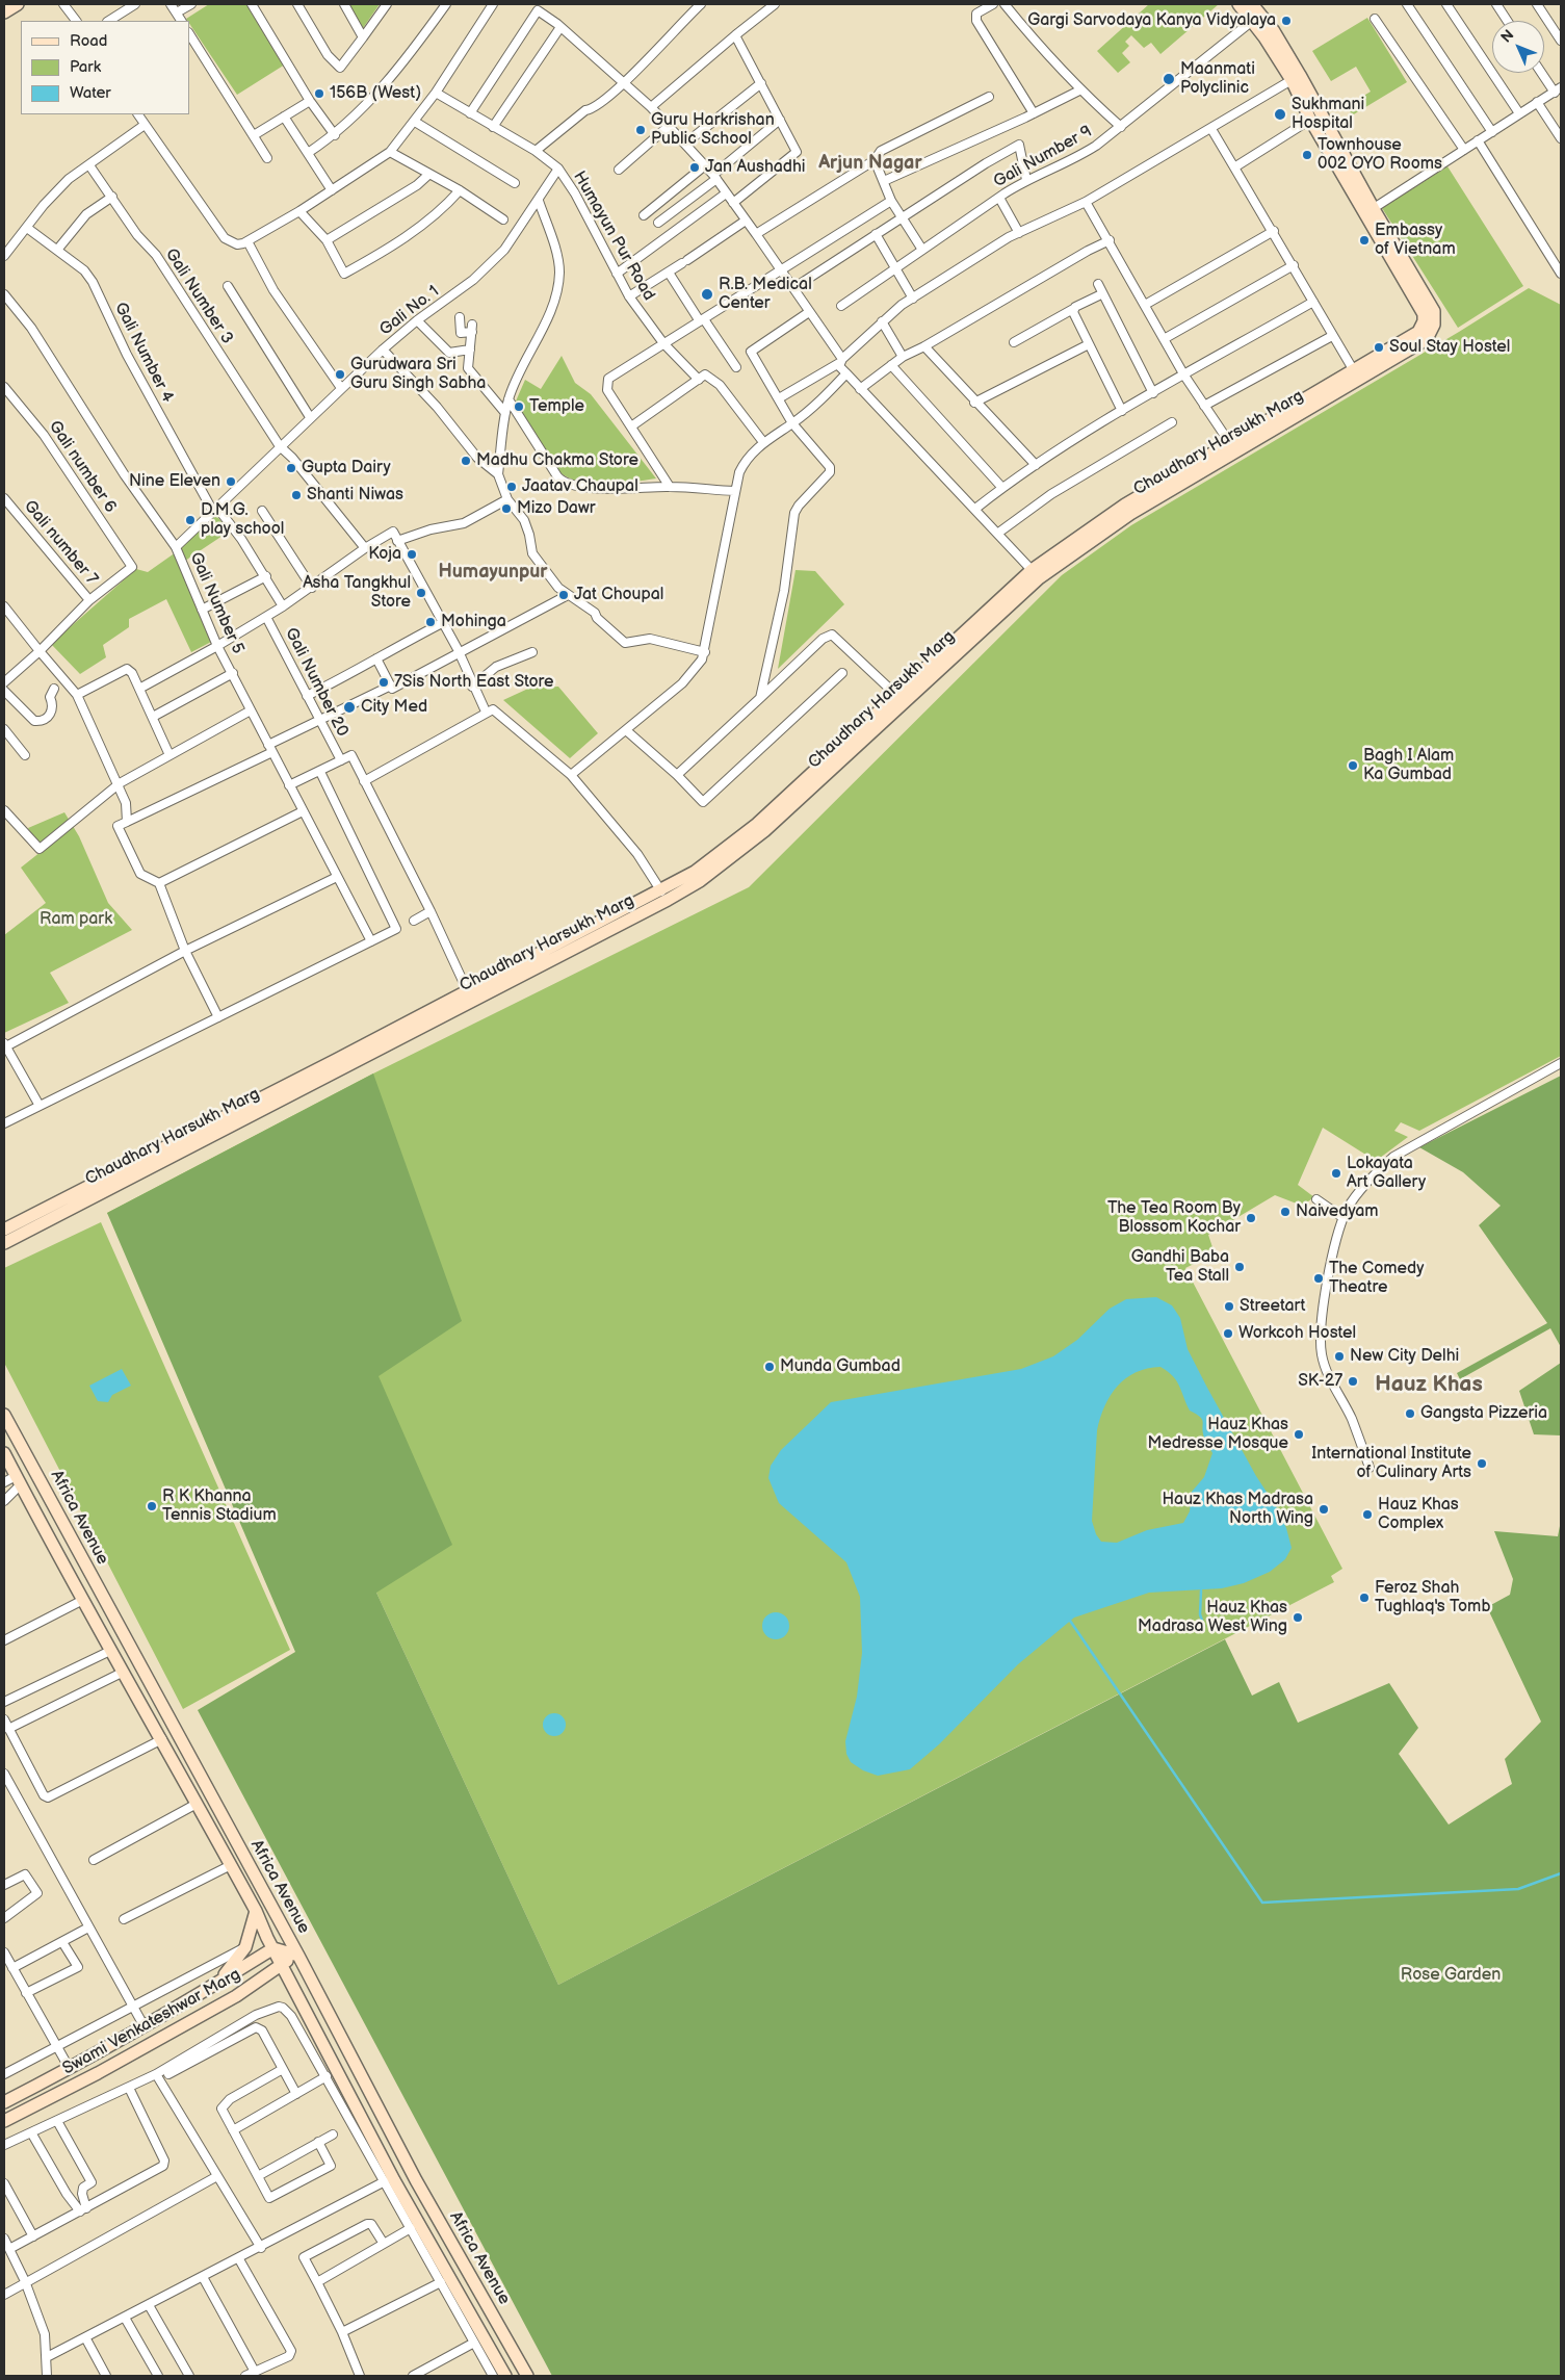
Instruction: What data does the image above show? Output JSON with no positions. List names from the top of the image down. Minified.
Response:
{"streets":{"street":["Gali Number 9","Humayun Pur Road","Gali Number 3","Gali No. 1","Gali Number 4","Chaudhary Harsukh Marg","Gali number 6","Gali number 7","Gali Number 5","Gali Number 20","Africa Avenue","Swami Venkateshwar Marg"]},"crossings":[["Gali Number 9","Chaudhary Harsukh Marg"],["Humayun Pur Road","Gali No. 1"],["Gali Number 3","Gali No. 1"],["Gali No. 1","Gali Number 4"],["Gali No. 1","Gali Number 5"],["Gali number 6","Gali number 7"],["Africa Avenue","Swami Venkateshwar Marg"]],"districts":["Arjun Nagar","Humayunpur","Hauz Khas"],"parks":["Ram park","Rose Garden"],"places":["Gargi Sarvodaya Kanya Vidyalaya","Maanmati Polyclinic","156B (West)","Sukhmani Hospital","Guru Harkrishan Public School","Townhouse 002 OYO Rooms","Jan Aushadhi","Embassy of Vietnam","R.B. Medical Center","Soul Stay Hostel","Gurudwara Sri Guru Singh Sabha","Temple","Madhu Chakma Store","Gupta Dairy","Nine Eleven","Jaatav Chaupal","Shanti Niwas","Mizo Dawr","D.M.G. play school","Koja","Asha Tangkhul Store","Jat Choupal","Mohinga","7Sis North East Store","City Med","Bagh I Alam Ka Gumbad","Lokayata Art Gallery","Naivedyam","The Tea Room By Blossom Kochar","Gandhi Baba Tea Stall","The Comedy Theatre","Streetart","Workcoh Hostel","New City Delhi","Munda Gumbad","SK-27","Gangsta Pizzeria","Hauz Khas Medresse Mosque","International Institute of Culinary Arts","R K Khanna Tennis Stadium","Hauz Khas Madrasa North Wing","Hauz Khas Complex","Feroz Shah Tughlaq's Tomb","Hauz Khas Madrasa West Wing"],"legend":["Road","Park","Water"],"north":"top left"}
